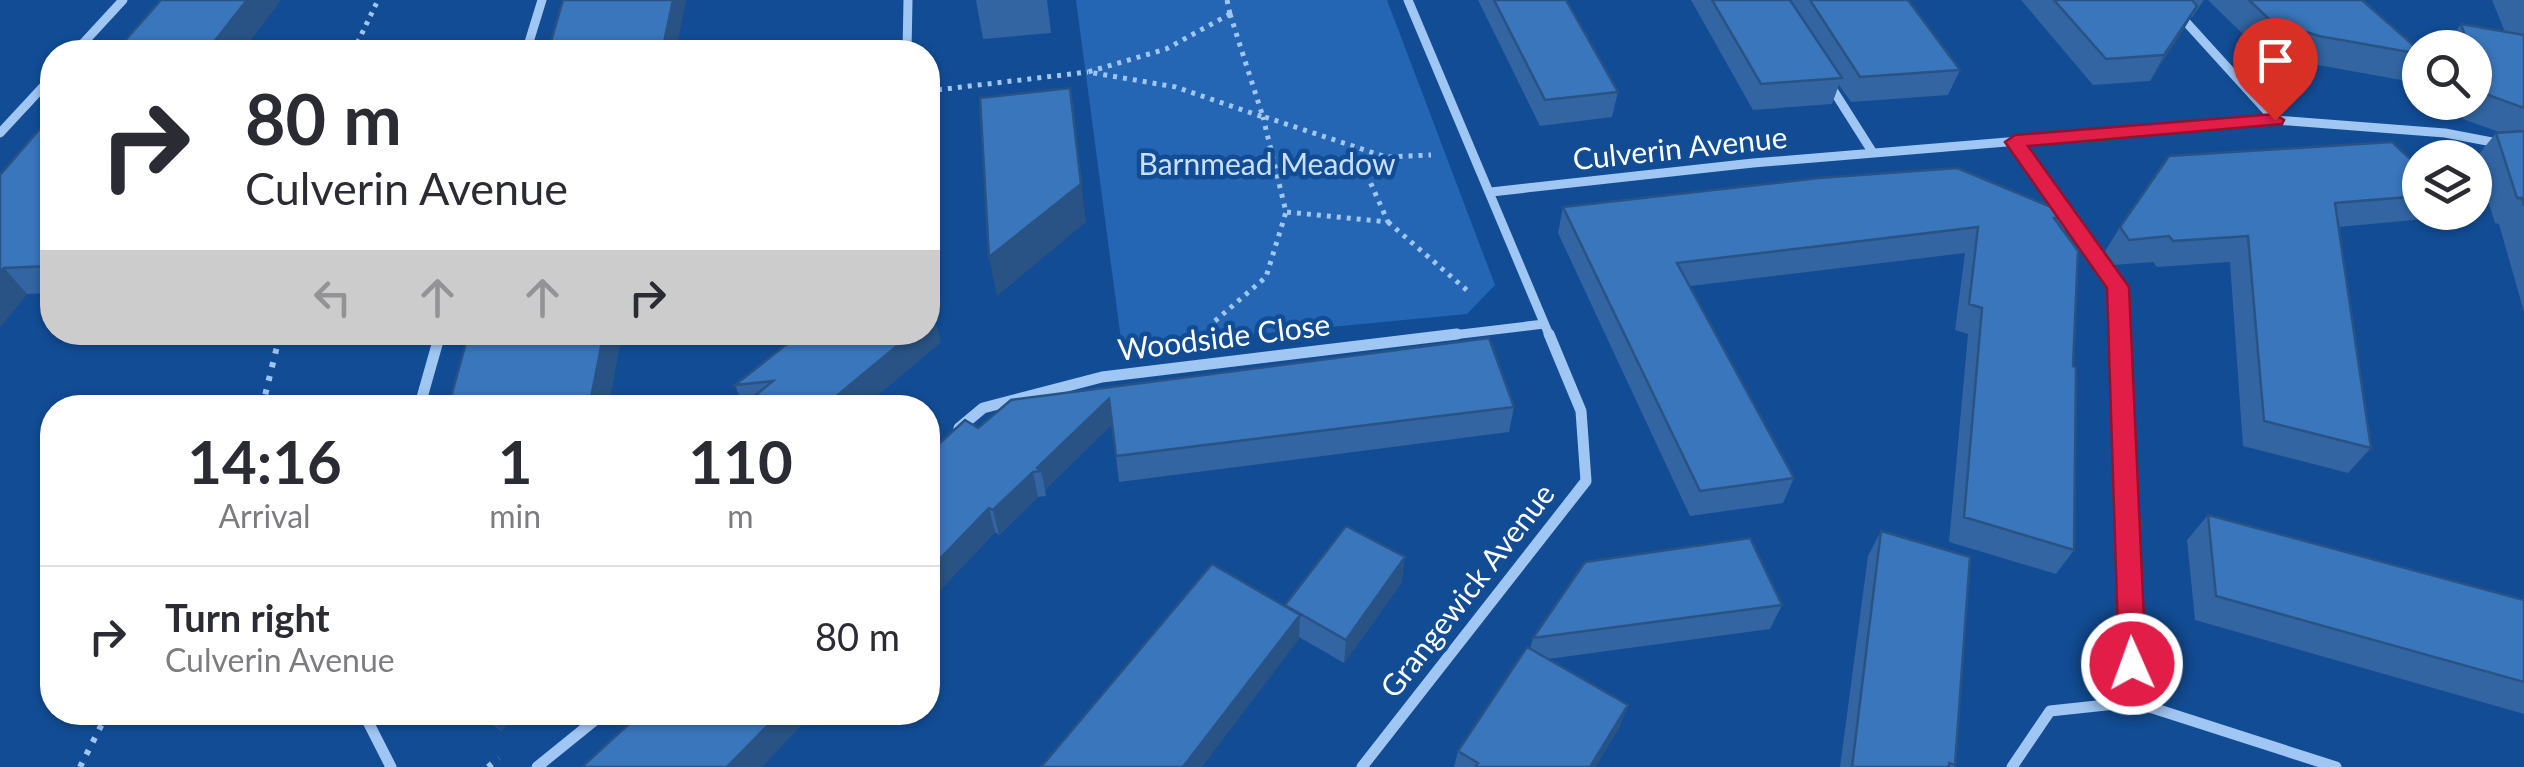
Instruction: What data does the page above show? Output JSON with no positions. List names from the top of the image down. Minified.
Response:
{"streets":{"street":["Culverin Avenue","Woodside Close","Grangewick Avenue"]},"crossings":[["Culverin Avenue","Grangewick Avenue"],["Woodside Close","Grangewick Avenue"]],"parks":["Barnmead Meadow"],"page":{"turn":["80 m","Culverin Avenue"],"eta":["14:16","Arrival","1","min","110","m"],"list":[{"name":"Turn right","note":"Culverin Avenue","value":"80 m"}]}}
